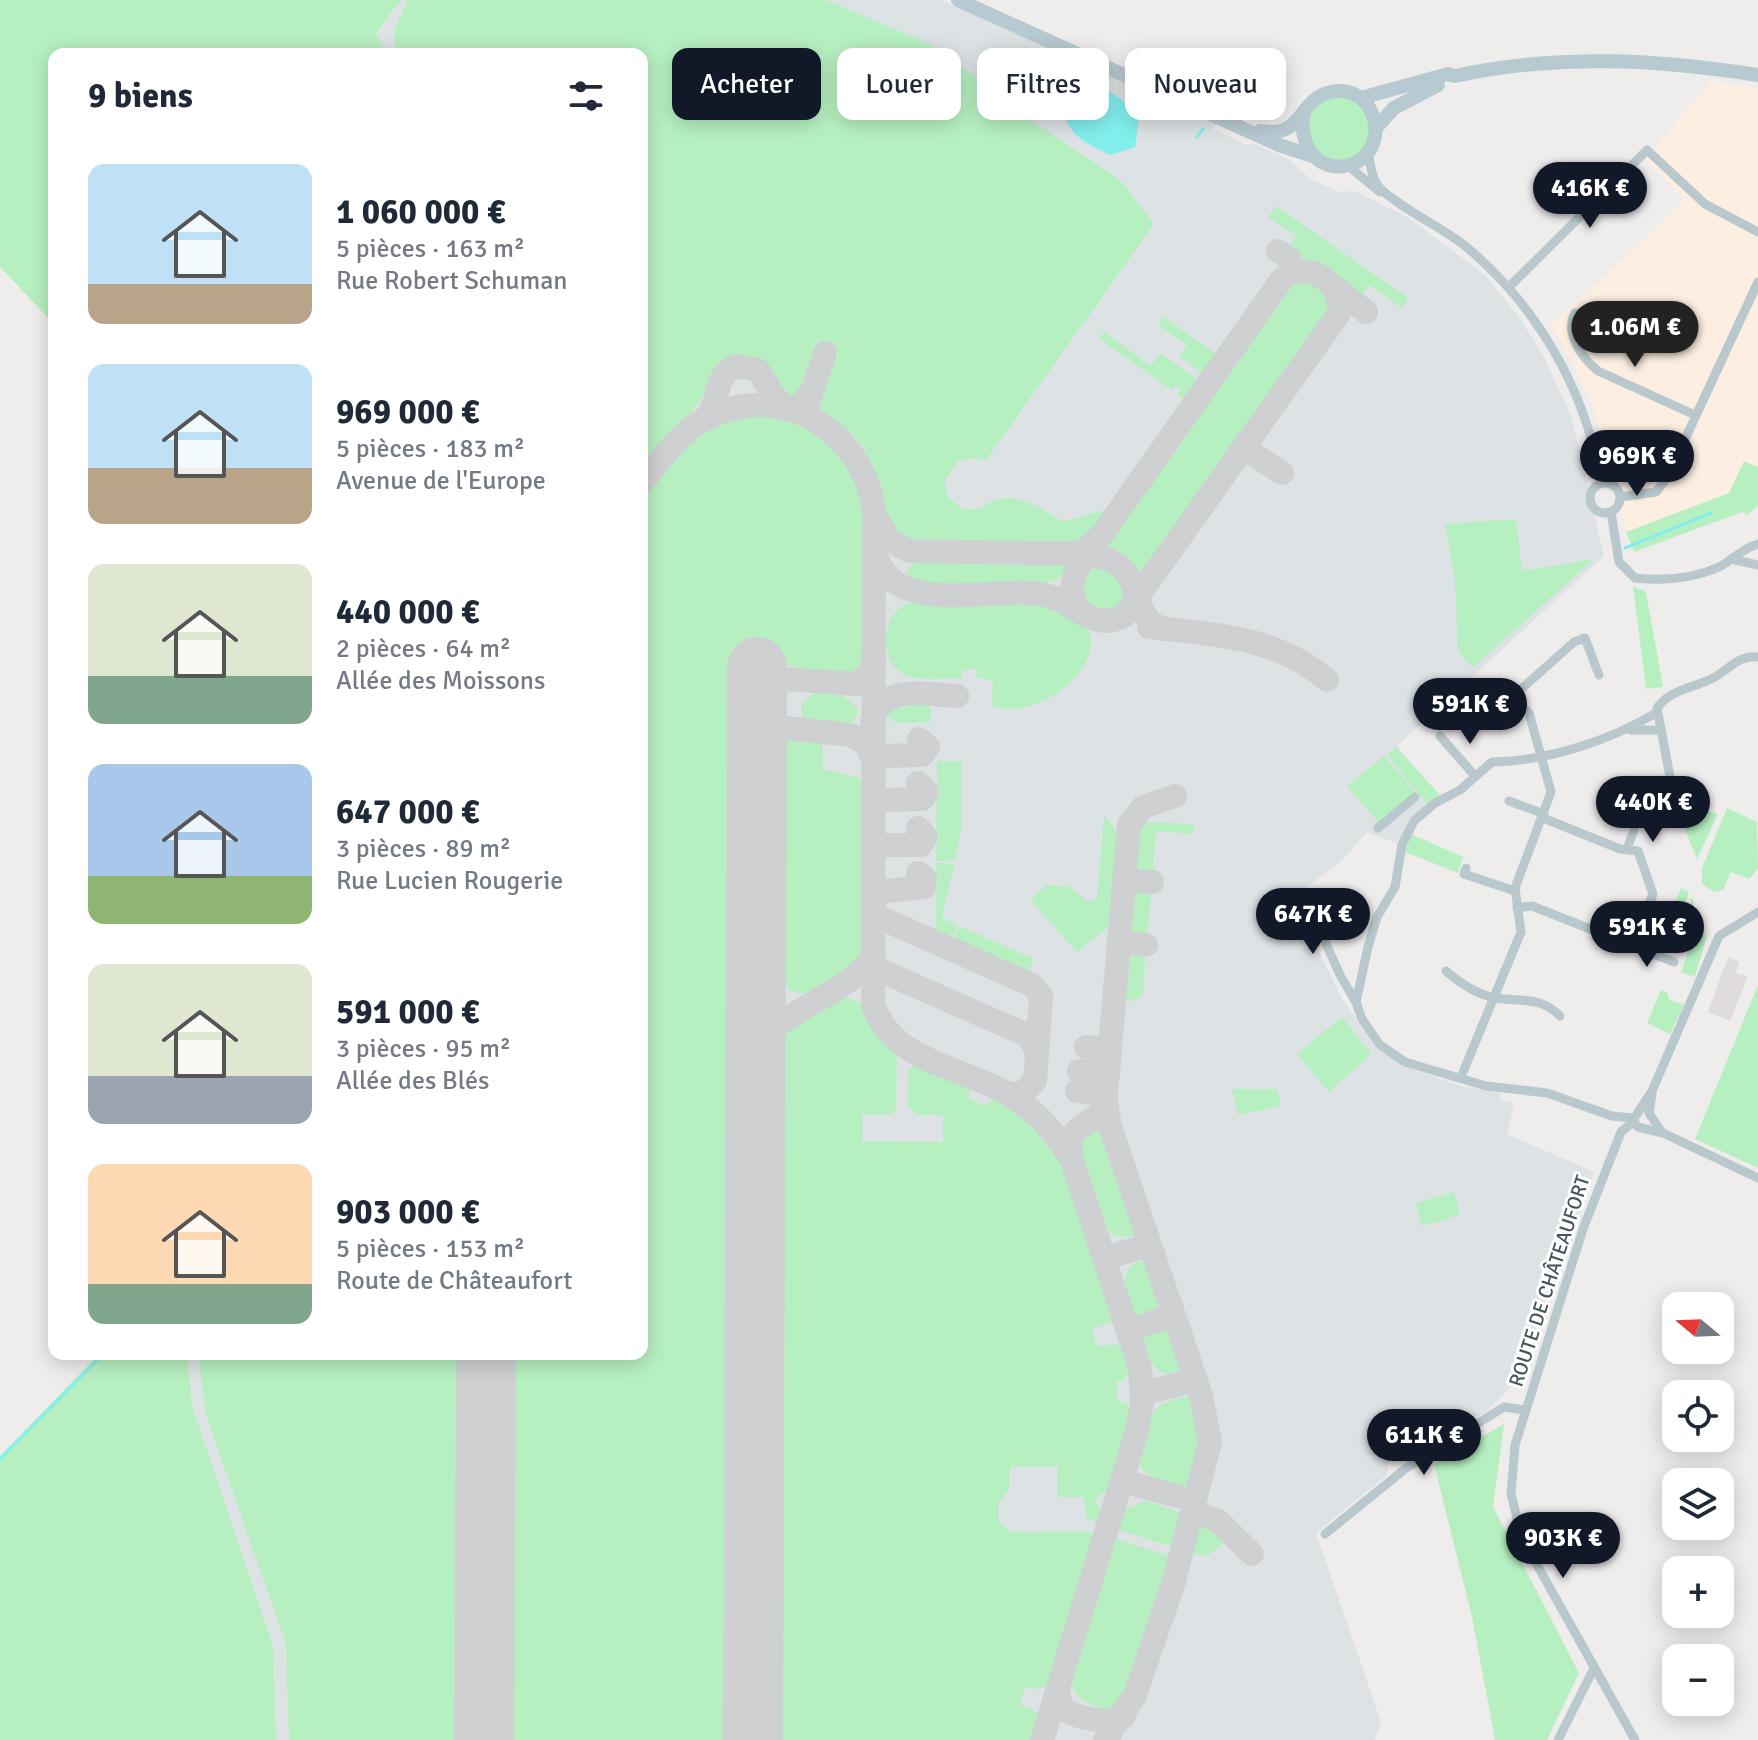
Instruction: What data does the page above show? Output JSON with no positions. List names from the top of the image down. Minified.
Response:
{"streets":{"street":["ROUTE DE CHÂTEAUFORT"]},"north":"left","page":{"chip":["Acheter","Louer","Filtres","Nouveau"],"heading":"9 biens","list":[{"name":"1 060 000 €","note":"5 pièces · 163 m² · Rue Robert Schuman"},{"name":"969 000 €","note":"5 pièces · 183 m² · Avenue de l'Europe"},{"name":"440 000 €","note":"2 pièces · 64 m² · Allée des Moissons"},{"name":"647 000 €","note":"3 pièces · 89 m² · Rue Lucien Rougerie"},{"name":"591 000 €","note":"3 pièces · 95 m² · Allée des Blés"},{"name":"903 000 €","note":"5 pièces · 153 m² · Route de Châteaufort"}],"price":["416K €","1.06M €","969K €","591K €","440K €","647K €","591K €","611K €","903K €"],"map_buttons":["+","−"]}}
